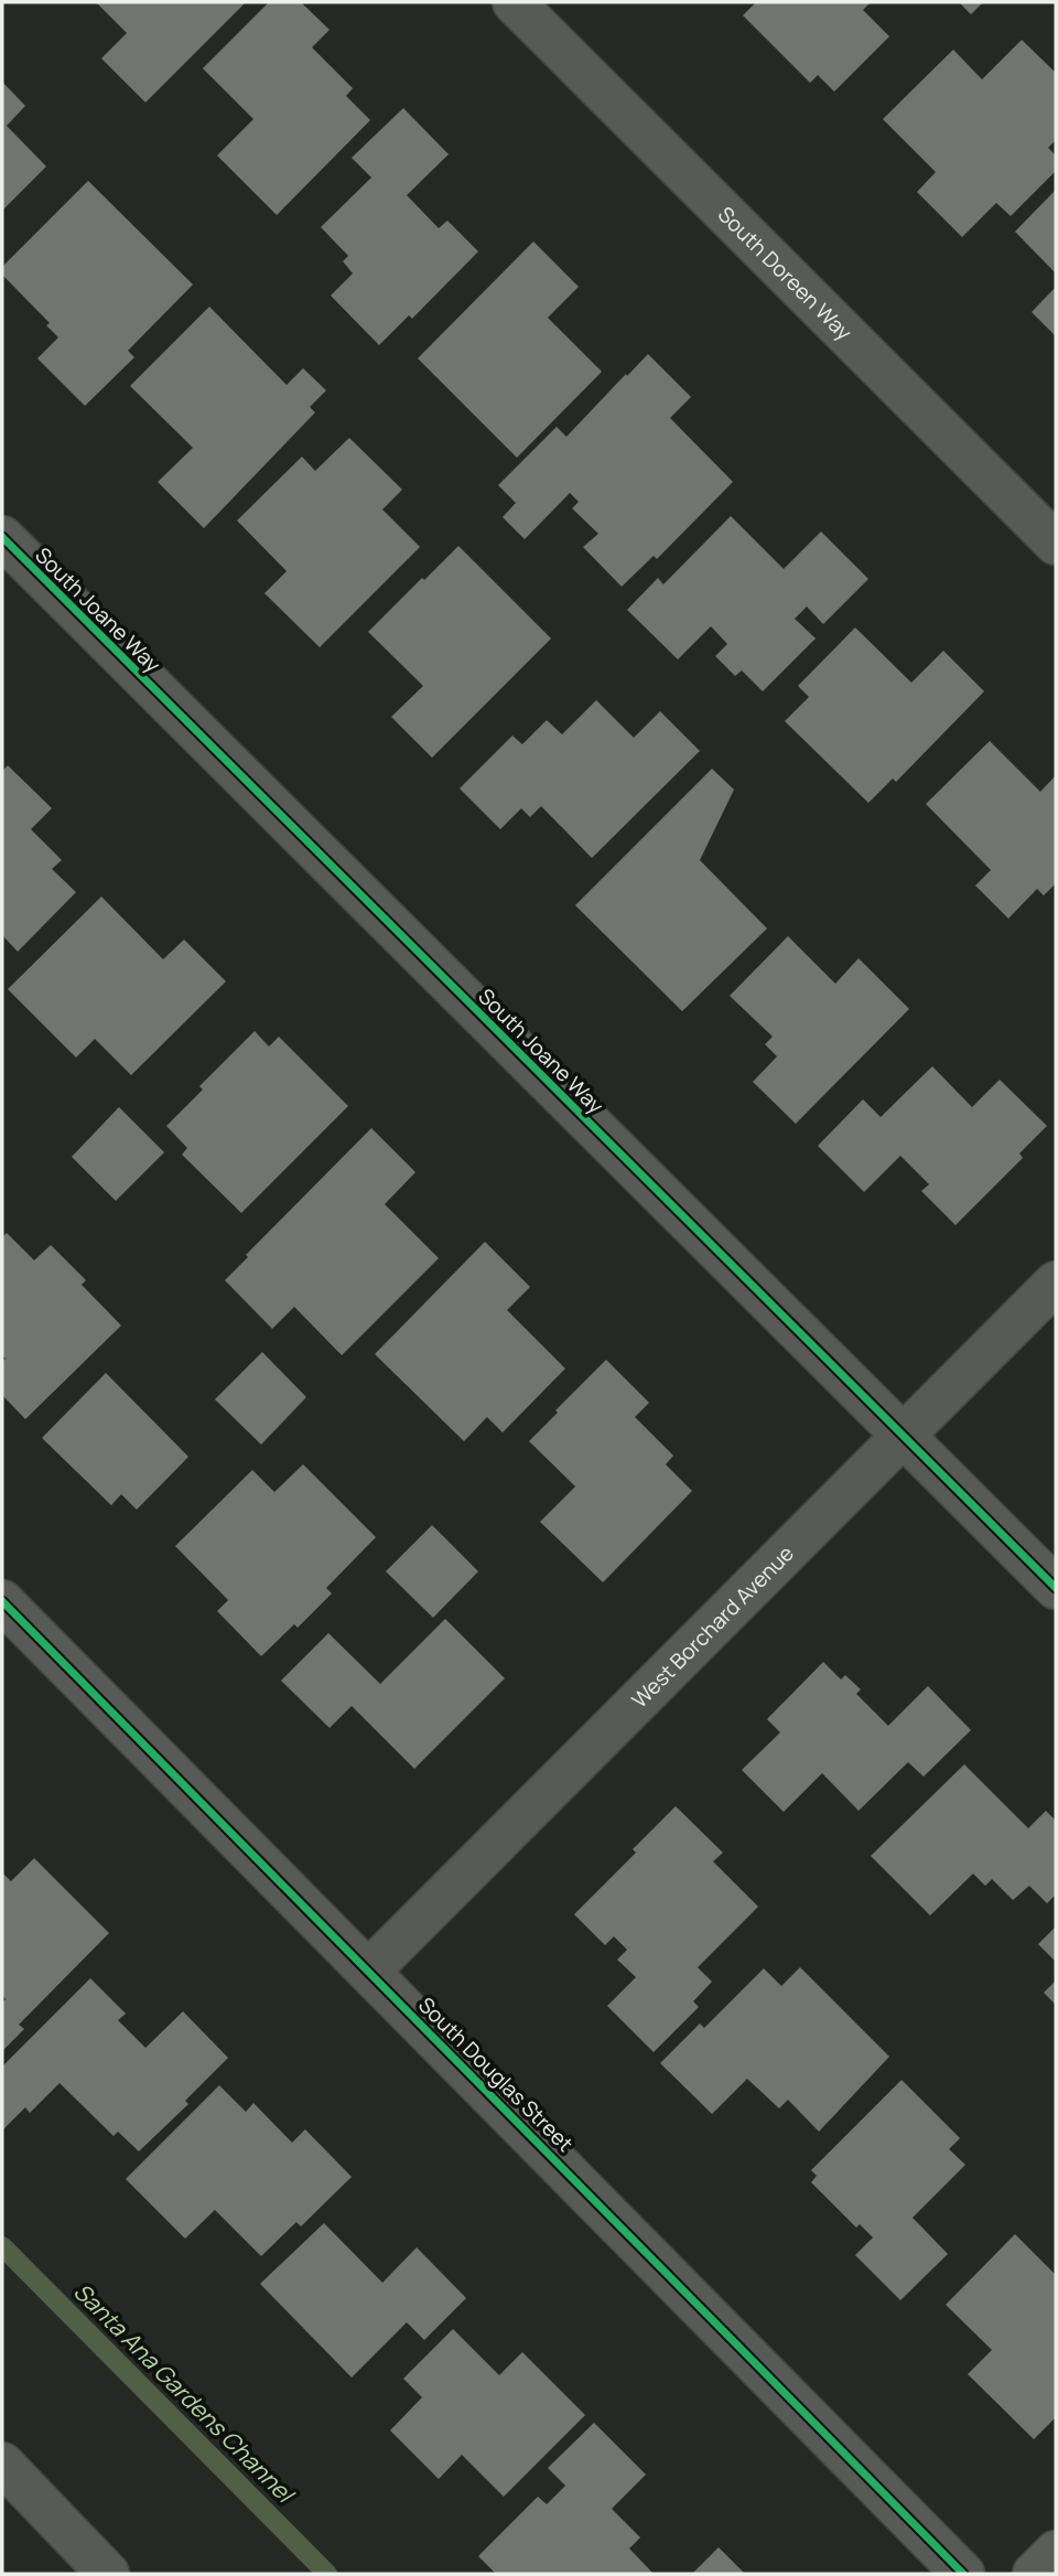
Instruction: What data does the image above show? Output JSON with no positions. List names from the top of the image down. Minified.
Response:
{"streets":{"street":["South Doreen Way","South Joane Way","West Borchard Avenue","South Douglas Street"]},"crossings":[["South Joane Way","West Borchard Avenue"],["West Borchard Avenue","South Douglas Street"]],"water":["Santa Ana Gardens Channel"]}
